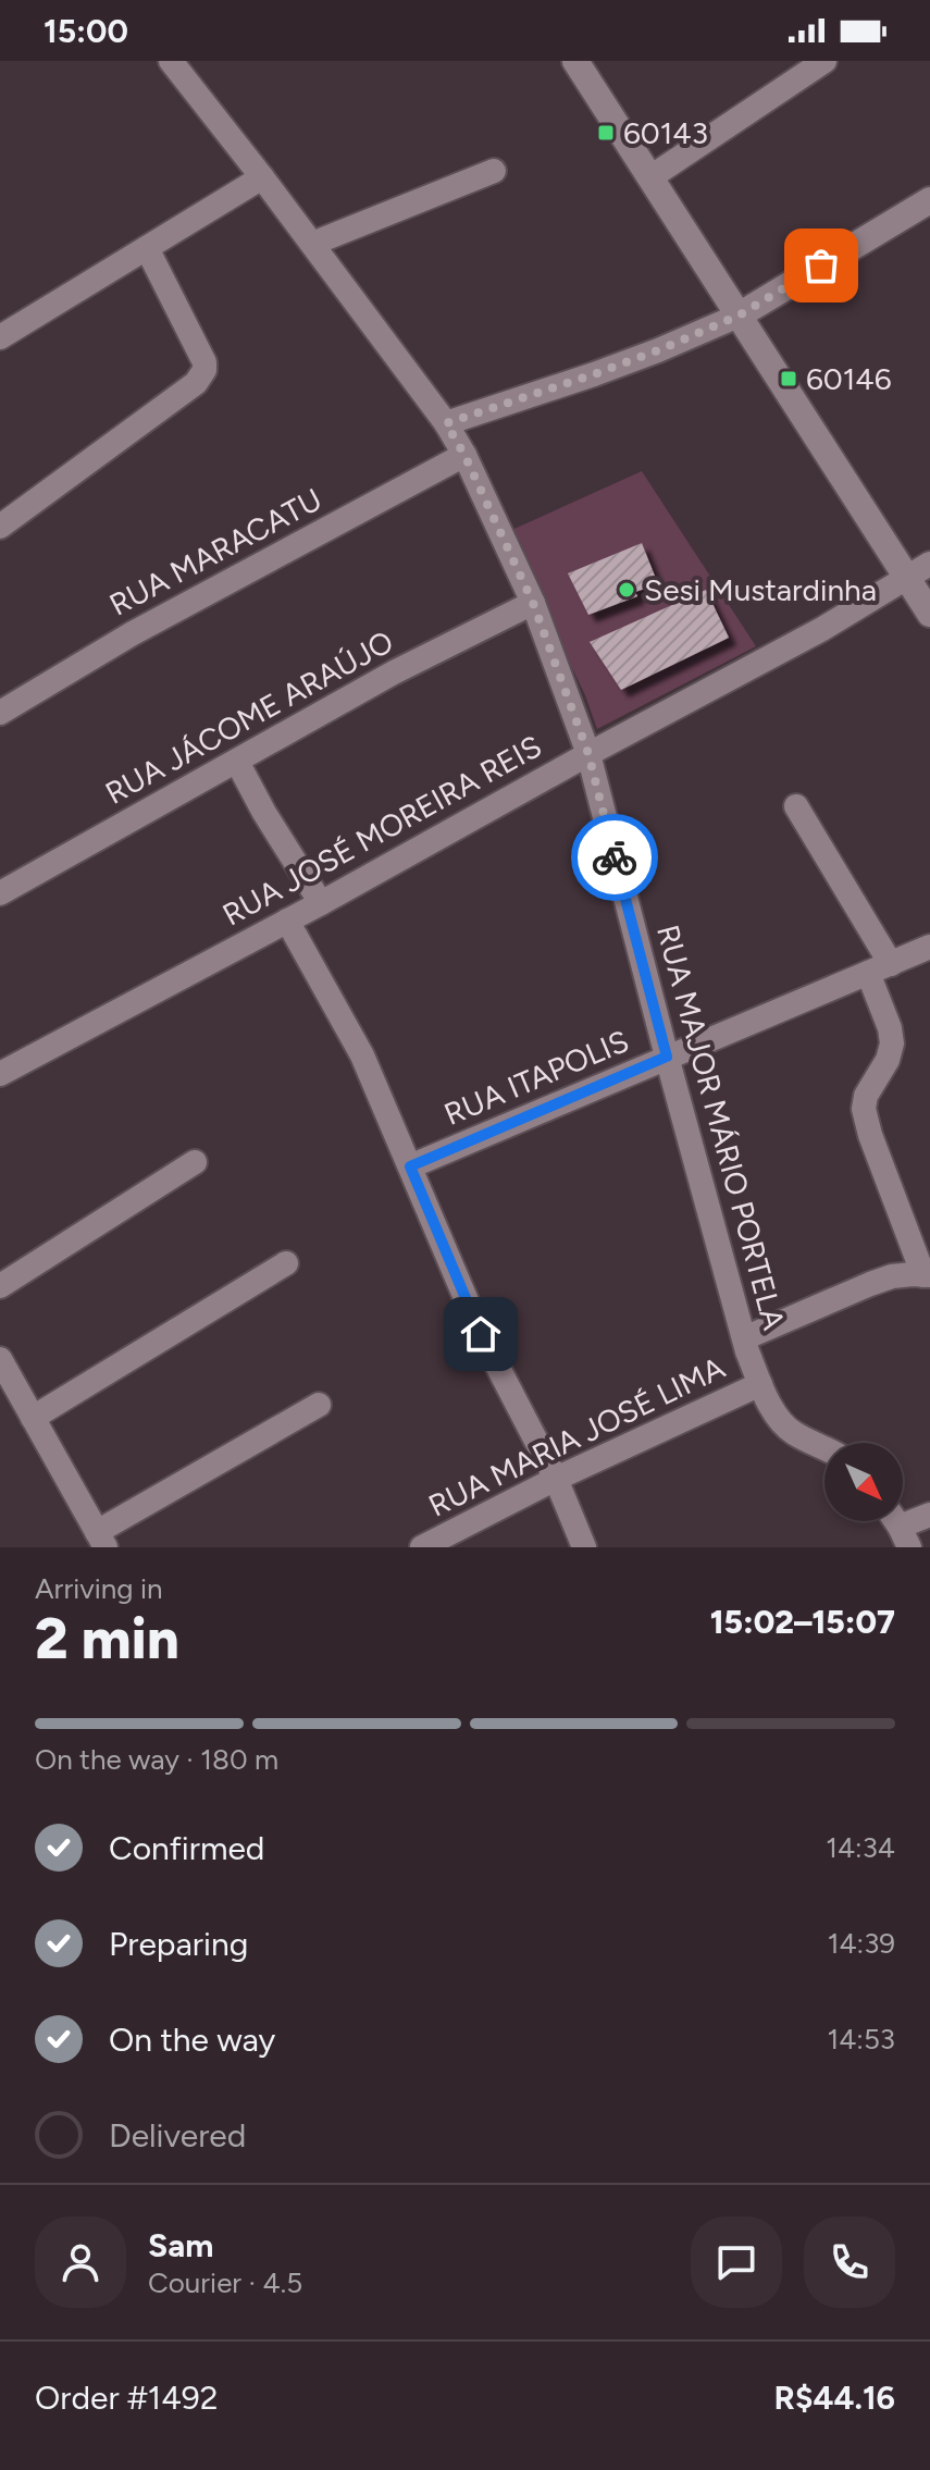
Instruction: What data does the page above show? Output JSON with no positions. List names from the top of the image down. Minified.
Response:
{"streets":{"street":["RUA MARACATU","RUA JÁCOME ARAÚJO","RUA JOSÉ MOREIRA REIS","RUA ITAPOLIS","RUA MAJOR MÁRIO PORTELA","RUA MARIA JOSÉ LIMA"]},"crossings":[["RUA MARACATU","RUA MAJOR MÁRIO PORTELA"],["RUA JÁCOME ARAÚJO","RUA MAJOR MÁRIO PORTELA"],["RUA JOSÉ MOREIRA REIS","RUA MAJOR MÁRIO PORTELA"],["RUA ITAPOLIS","RUA MAJOR MÁRIO PORTELA"],["RUA MAJOR MÁRIO PORTELA","RUA MARIA JOSÉ LIMA"]],"places":{"transit":["60143","60146"],"other":["Sesi Mustardinha"]},"north":"bottom right","page":{"status":"15:00","heading":["2 min","Arriving in","15:02–15:07"],"panel":["Sam","Courier · 4.5","Order #1492","R$44.16"],"bar":"On the way · 180 m","list":[["Confirmed","14:34"],["Preparing","14:39"],["On the way","14:53"],"Delivered"]}}
